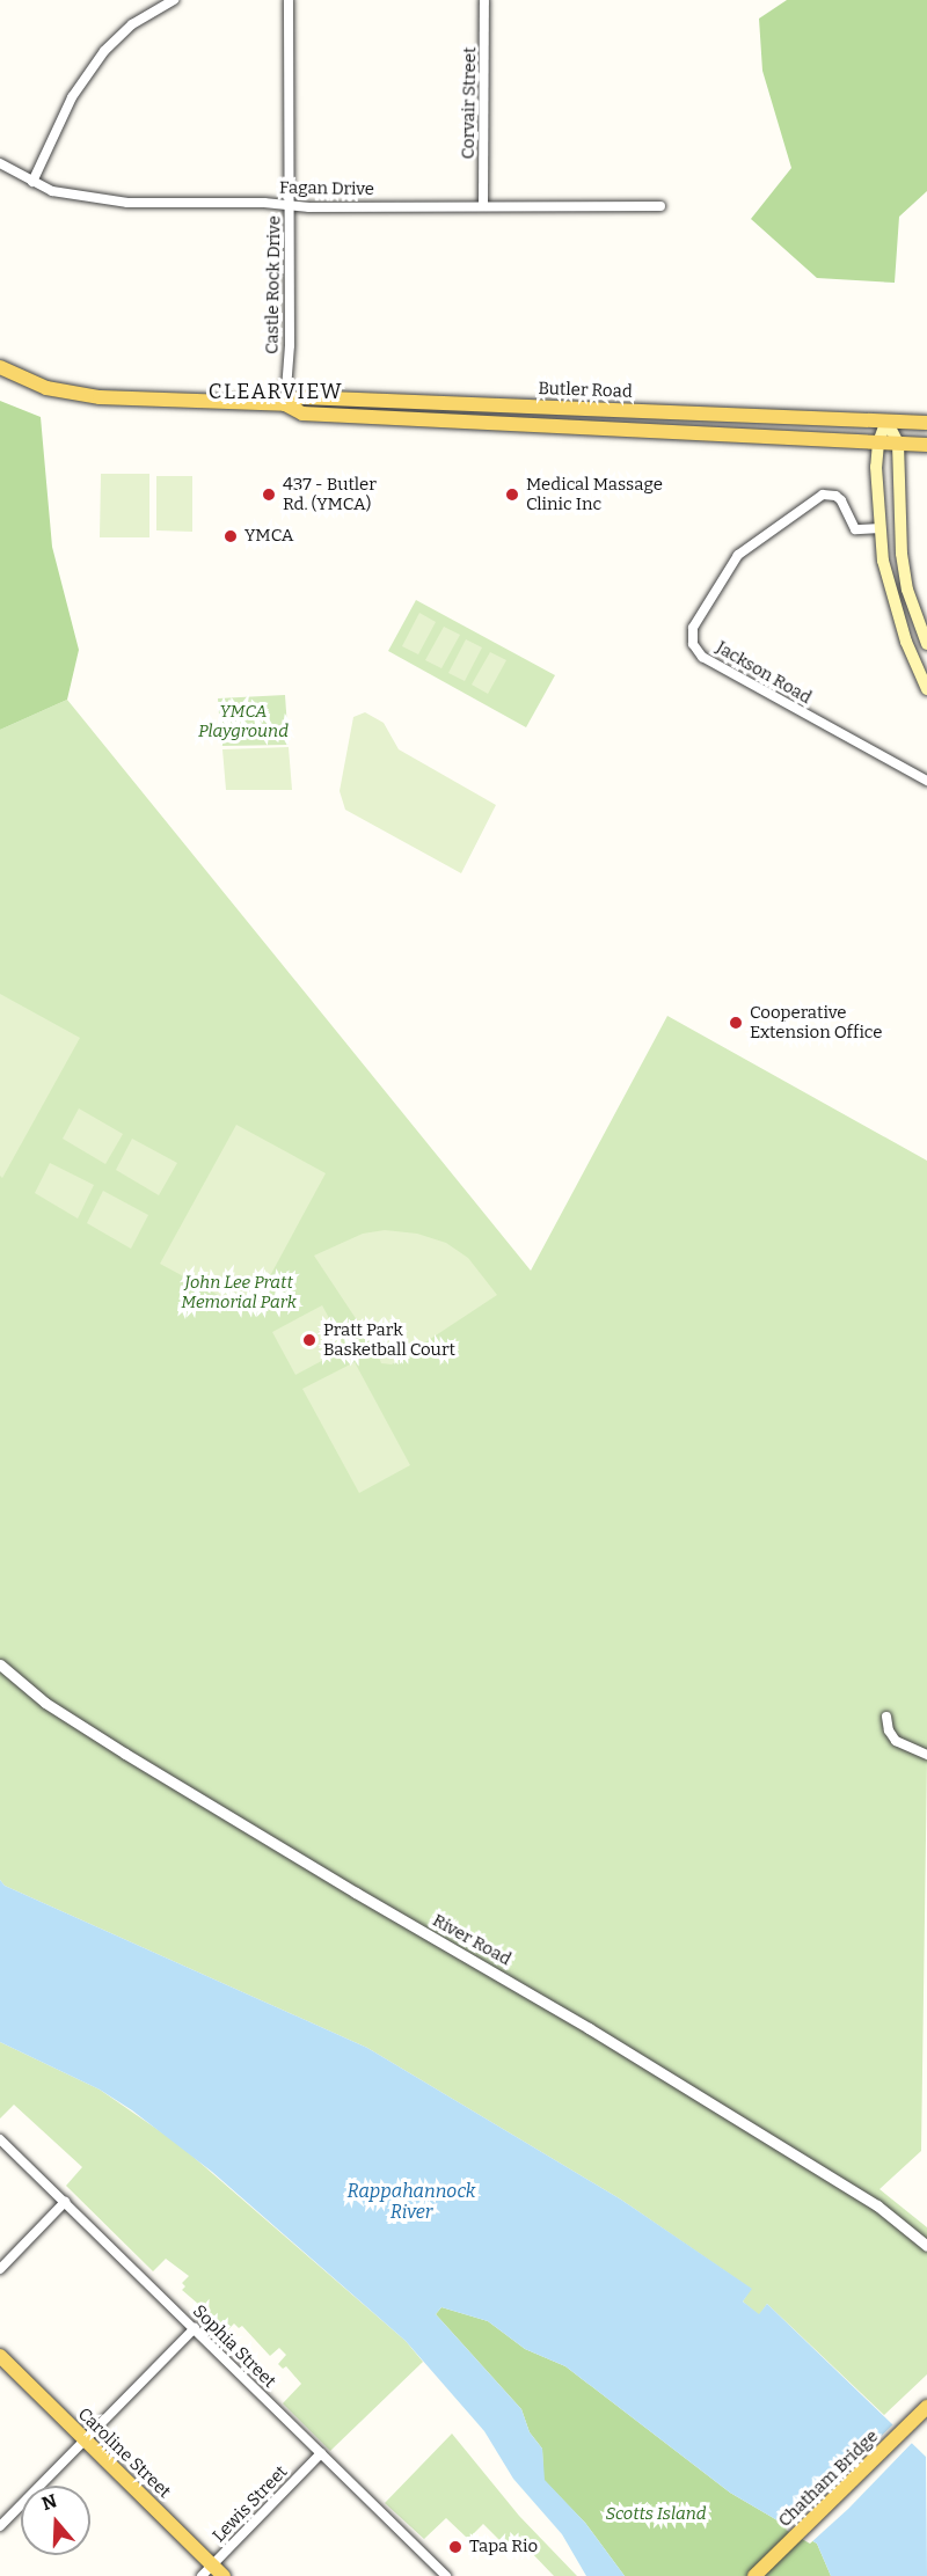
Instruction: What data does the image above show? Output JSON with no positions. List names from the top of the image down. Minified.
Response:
{"streets":{"main road":["Butler Road","Caroline Street","Chatham Bridge"],"street":["Corvair Street","Fagan Drive","Castle Rock Drive","Jackson Road","River Road","Sophia Street","Lewis Street"]},"crossings":[["Corvair Street","Fagan Drive"],["Fagan Drive","Castle Rock Drive"],["Castle Rock Drive","Butler Road"],["Sophia Street","Lewis Street"],["Caroline Street","Lewis Street"]],"districts":["CLEARVIEW"],"water":["Rappahannock River"],"parks":["YMCA Playground","John Lee Pratt Memorial Park","Scotts Island"],"places":["437 - Butler Rd. (YMCA)","Medical Massage Clinic Inc","YMCA","Cooperative Extension Office","Pratt Park Basketball Court","Tapa Rio"],"north":"top"}
